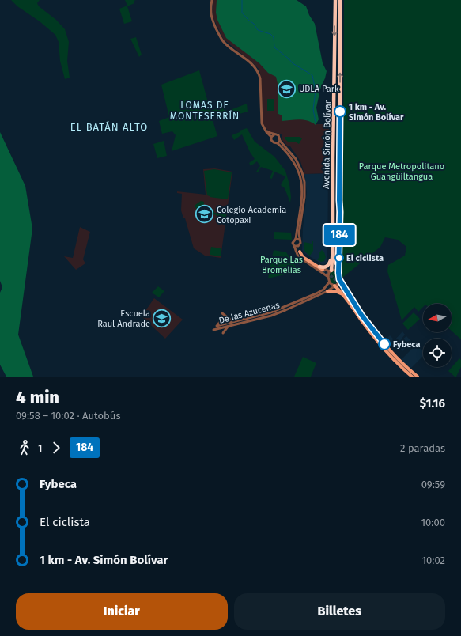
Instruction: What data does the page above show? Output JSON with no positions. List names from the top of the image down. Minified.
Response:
{"streets":{"highway":["Avenida Simón Bolívar"],"street":["De las Azucenas"]},"crossings":[["Avenida Simón Bolívar","De las Azucenas"]],"districts":["LOMAS DE MONTESERRÍN","EL BATÁN ALTO"],"parks":["Parque Metropolitano Guangüiltangua","Parque Las Bromelias"],"places":{"school or university":["UDLA Park","Colegio Academia Cotopaxi","Escuela Raul Andrade"],"other":["1 km - Av. Simón Bolívar","El ciclista","Fybeca"]},"lines":["bus line 184"],"north":"left","page":{"on_map":"184","heading":["4 min","09:58 – 10:02 · Autobús","$1.16"],"legs":["1","184","2 paradas"],"list":[{"name":"Fybeca","value":"09:59"},{"name":"El ciclista","value":"10:00"},{"name":"1 km - Av. Simón Bolívar","value":"10:02"}],"buttons":["Iniciar","Billetes"]}}
